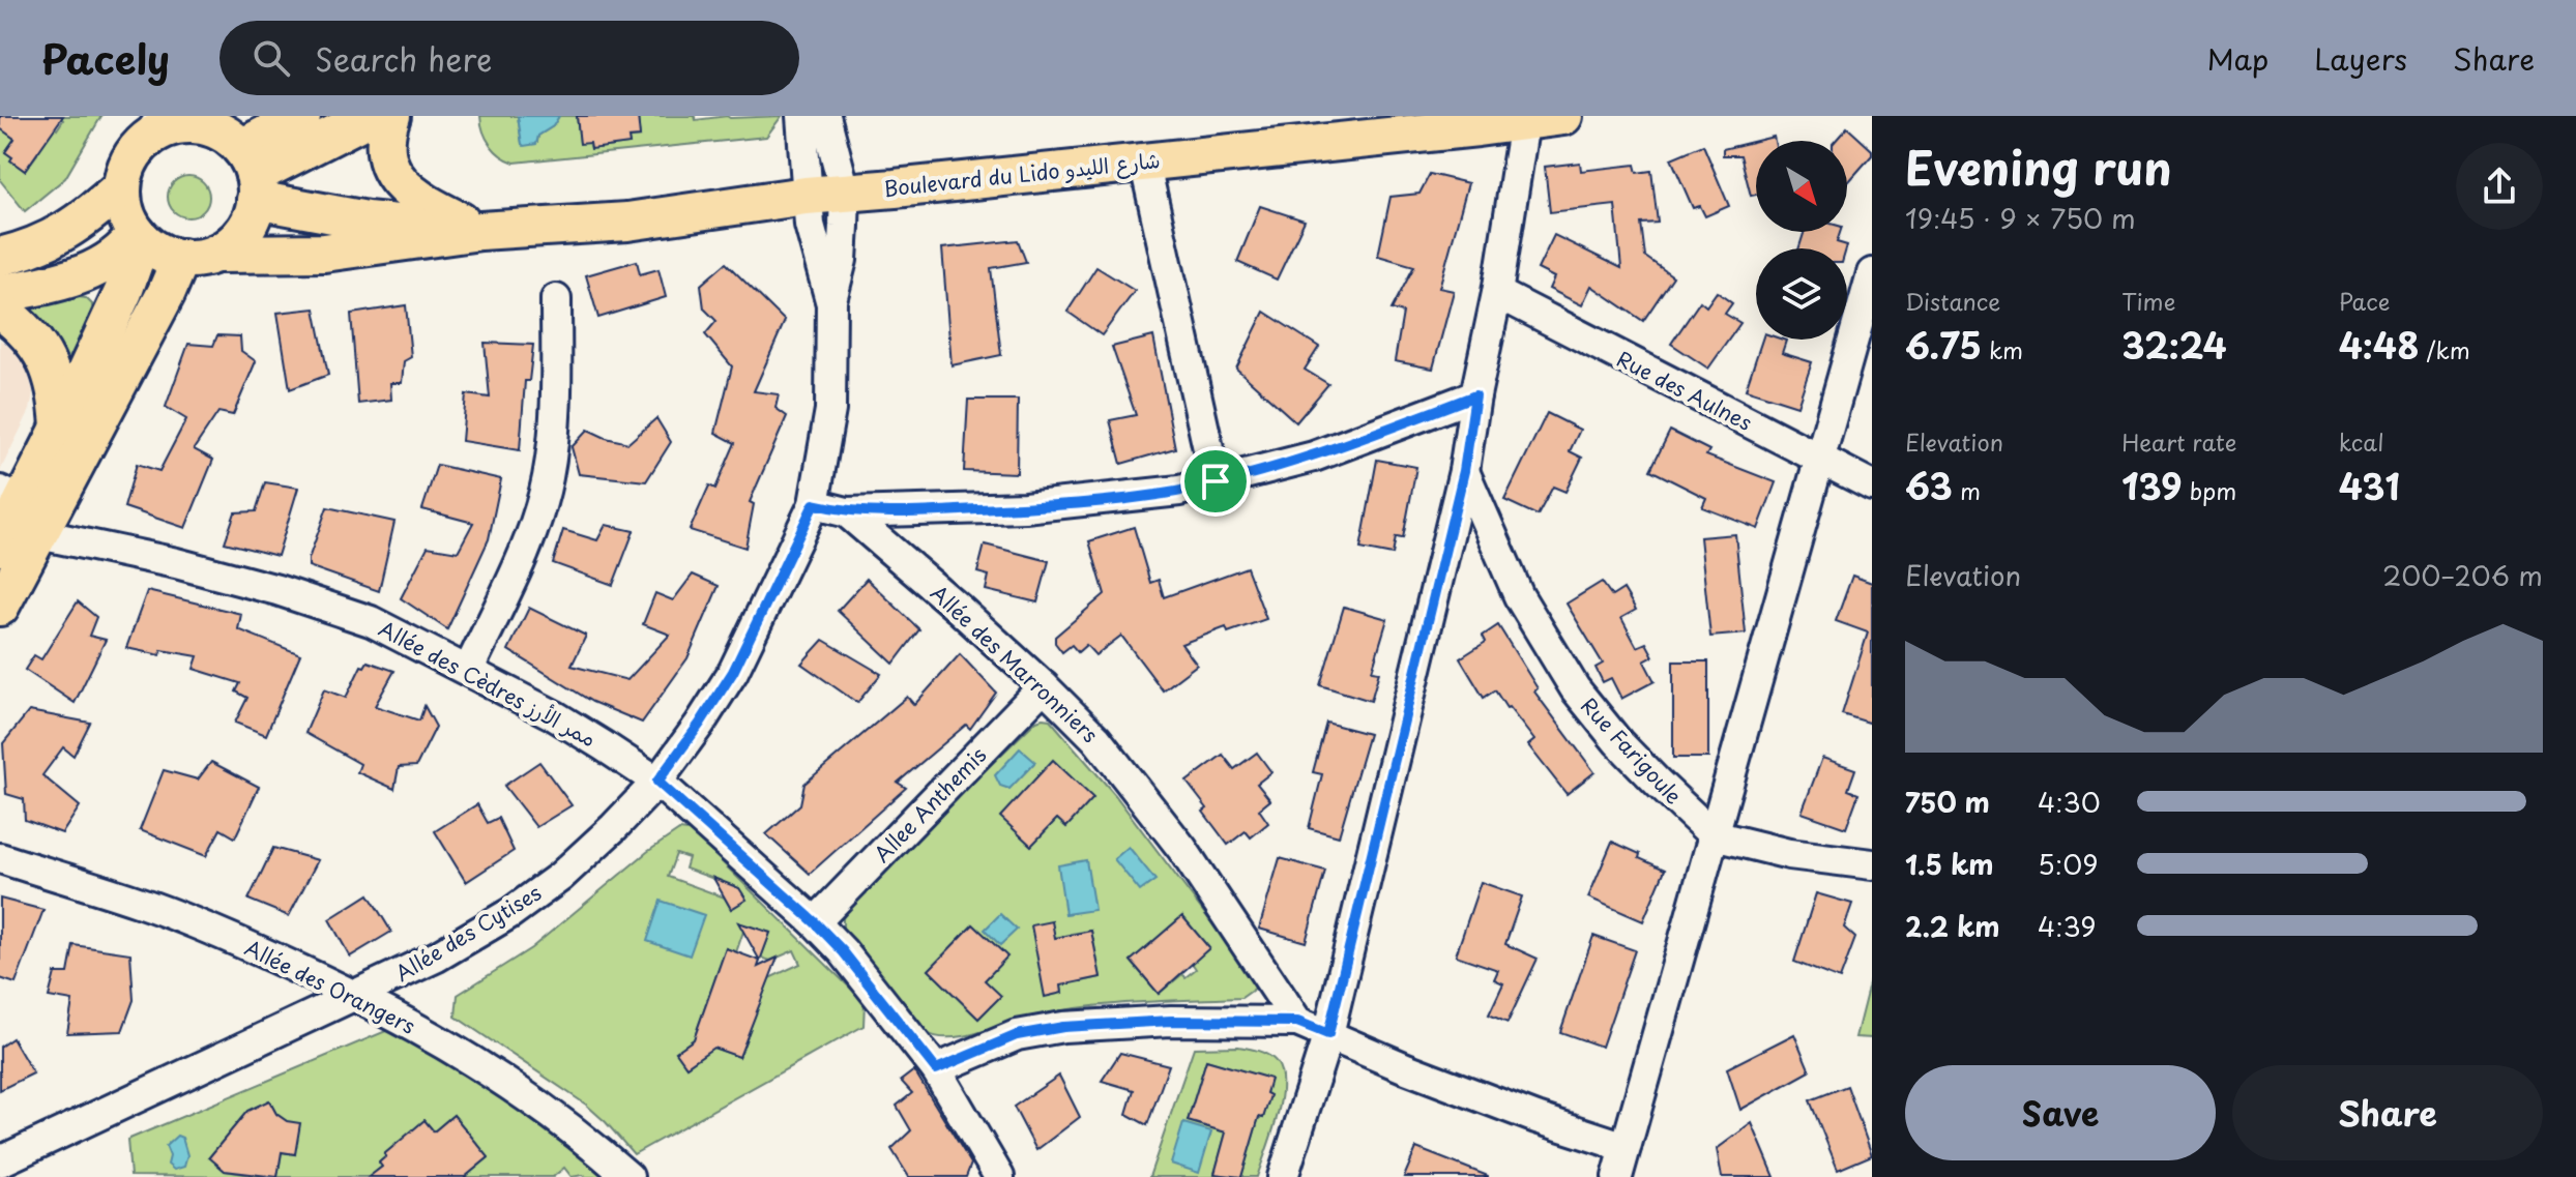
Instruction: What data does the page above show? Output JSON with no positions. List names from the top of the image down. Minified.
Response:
{"streets":{"main road":["Boulevard du Lido شارع الليدو"],"street":["Rue des Aulnes","Allée des Marronniers","Allée des Cèdres ممر الأرز","Rue Farigoule","Allee Anthemis","Allée des Cytises","Allée des Orangers"]},"crossings":[["Boulevard du Lido شارع الليدو","Allée des Cytises"],["Allée des Marronniers","Allee Anthemis"],["Allée des Marronniers","Allée des Cytises"],["Allée des Cèdres ممر الأرز","Allee Anthemis"],["Allée des Cèdres ممر الأرز","Allée des Cytises"],["Allée des Cytises","Allée des Orangers"]],"north":"bottom right","page":{"header":"Pacely","search":"Search here","nav":["Map","Layers","Share"],"heading":["Evening run","19:45 · 9 × 750 m"],"stats":[["Distance","6.75 km"],["Time","32:24"],["Pace","4:48 /km"],["Elevation","63 m"],["Heart rate","139 bpm"],["kcal","431"]],"chart":["Elevation","200–206 m"],"list":[{"name":"750 m","note":"4:30"},{"name":"1.5 km","note":"5:09"},{"name":"2.2 km","note":"4:39"}],"buttons":["Save","Share"]}}
